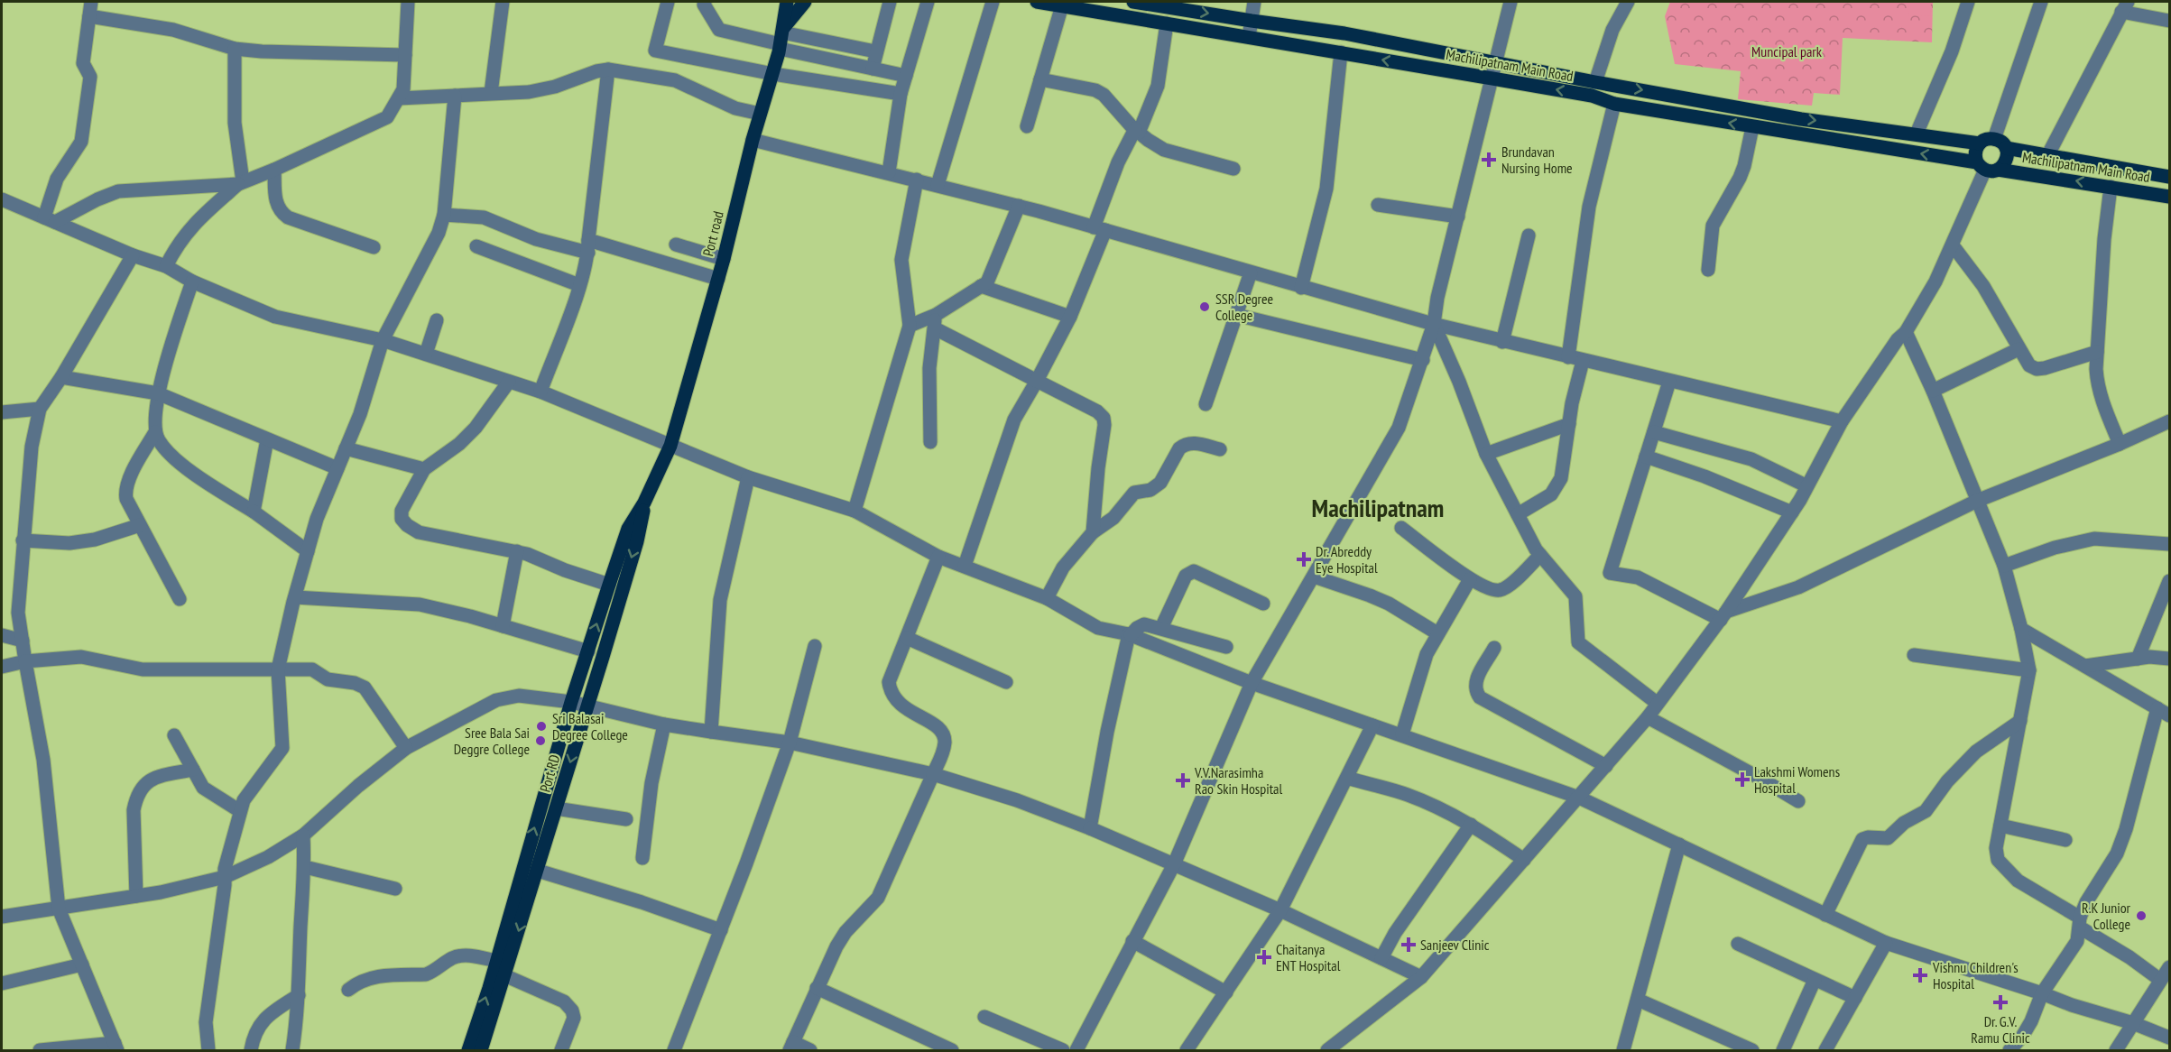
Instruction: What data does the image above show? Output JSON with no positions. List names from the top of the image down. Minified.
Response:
{"streets":{"main road":["Machilipatnam Main Road","Port road","Port RD"]},"crossings":[["Port road","Port RD"]],"districts":["Machilipatnam"],"parks":["Muncipal park"],"places":{"health":["Brundavan Nursing Home","Dr. Abreddy Eye Hospital","Lakshmi Womens Hospital","V.V.Narasimha Rao Skin Hospital","Sanjeev Clinic","Chaitanya ENT Hospital","Vishnu Children's Hospital","Dr. G.V. Ramu Clinic"],"other":["SSR Degree College","Sri Balasai Degree College","Sree Bala Sai Deggre College","R.K Junior College"]}}
